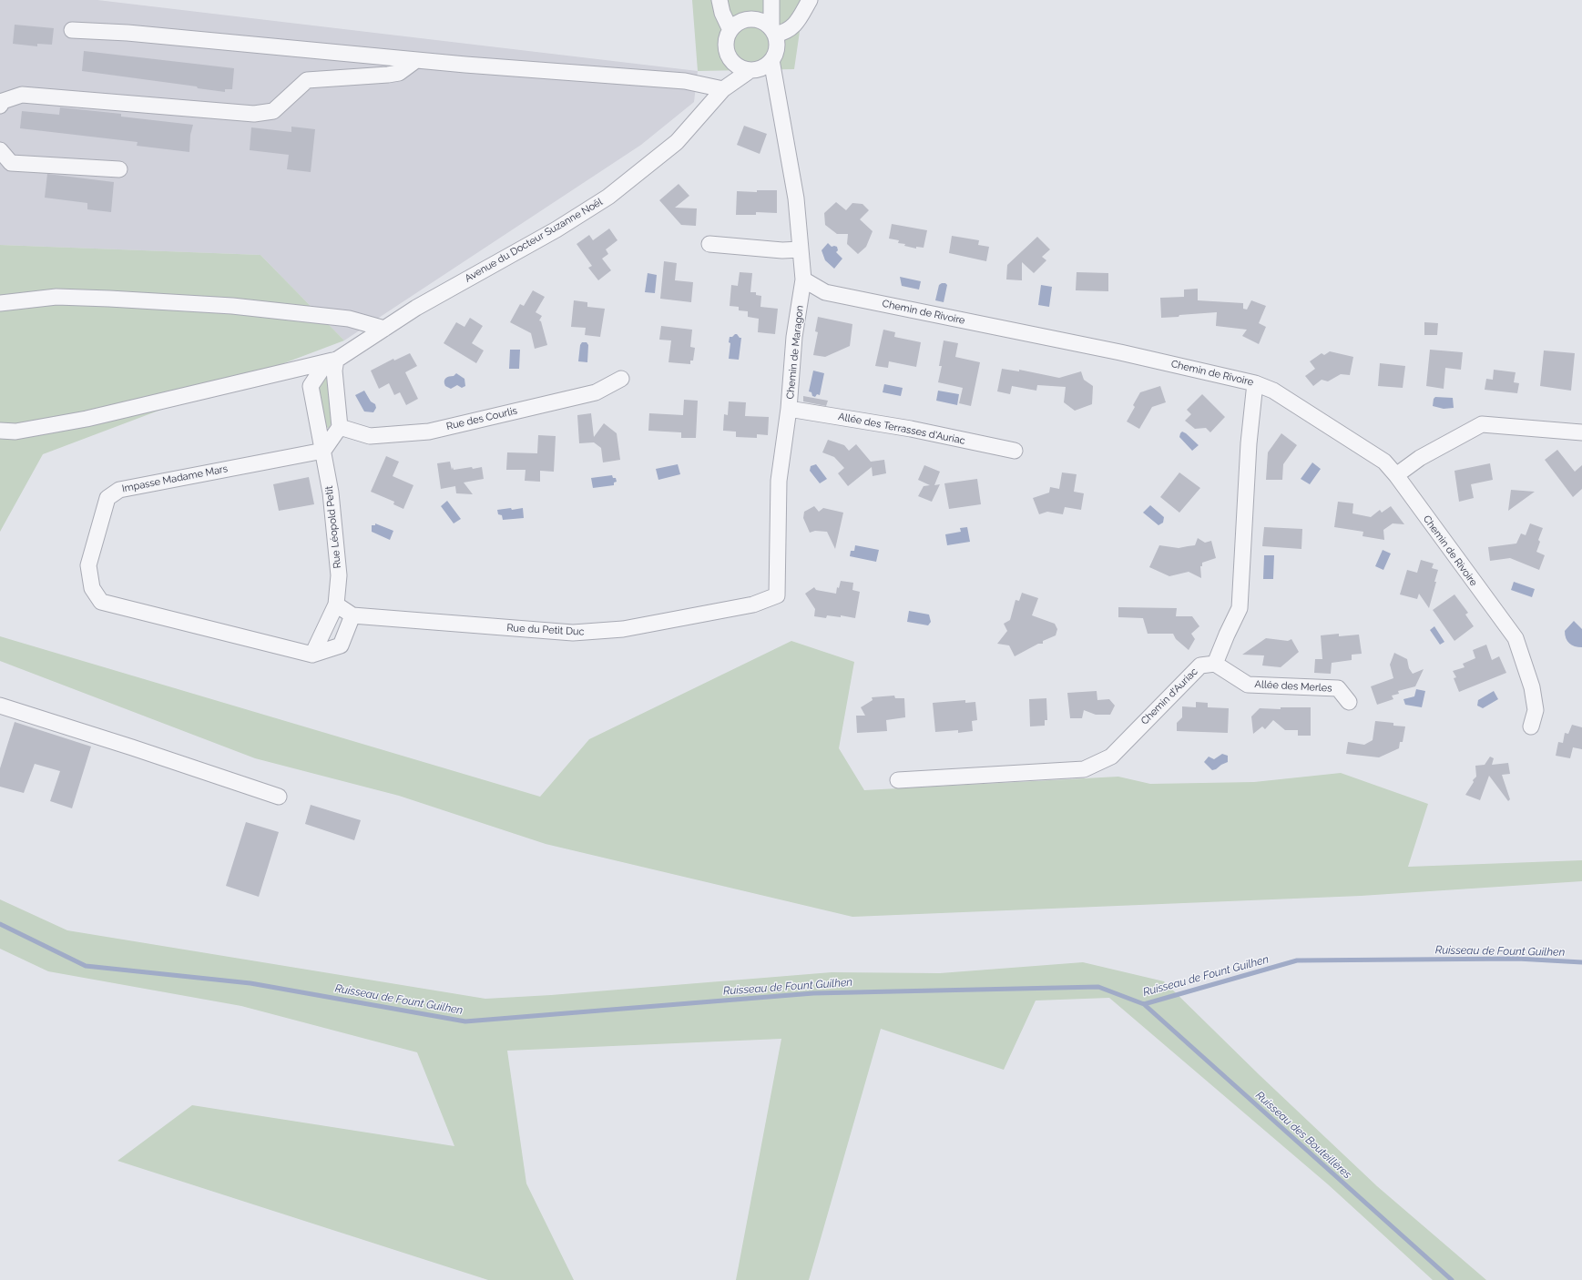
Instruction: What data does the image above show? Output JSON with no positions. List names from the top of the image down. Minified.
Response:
{"streets":{"street":["Avenue du Docteur Suzanne Noël","Chemin de Rivoire","Chemin de Maragon","Rue des Courlis","Allée des Terrasses d'Auriac","Impasse Madame Mars","Rue Léopold Petit","Rue du Petit Duc","Allée des Merles","Chemin d'Auriac"]},"crossings":[["Avenue du Docteur Suzanne Noël","Chemin de Maragon"],["Avenue du Docteur Suzanne Noël","Impasse Madame Mars"],["Avenue du Docteur Suzanne Noël","Rue Léopold Petit"],["Chemin de Rivoire","Chemin de Maragon"],["Chemin de Maragon","Allée des Terrasses d'Auriac"],["Chemin de Maragon","Rue du Petit Duc"],["Impasse Madame Mars","Rue Léopold Petit"],["Rue Léopold Petit","Rue du Petit Duc"],["Allée des Merles","Chemin d'Auriac"]],"water":["Ruisseau de Fount Guilhen","Ruisseau des Bouteillères"]}
